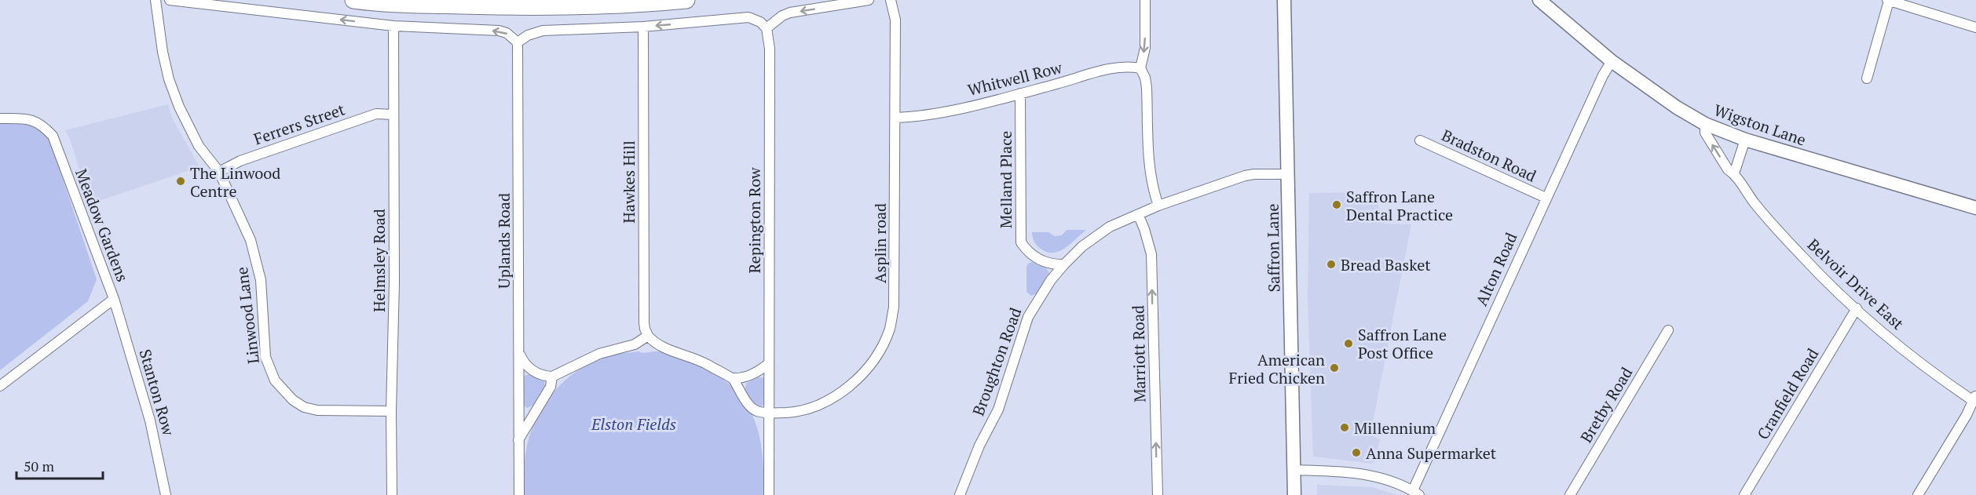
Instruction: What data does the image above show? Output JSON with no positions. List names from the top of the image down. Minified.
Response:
{"streets":{"main road":["Wigston Lane","Saffron Lane"],"street":["Whitwell Row","Ferrers Street","Bradston Road","Melland Place","Hawkes Hill","Repington Row","Meadow Gardens","Uplands Road","Asplin road","Helmsley Road","Alton Road","Belvoir Drive East","Linwood Lane","Marriott Road","Broughton Road","Stanton Row","Cranfield Road","Bretby Road"]},"crossings":[["Whitwell Row","Melland Place"],["Whitwell Row","Asplin road"],["Ferrers Street","Helmsley Road"],["Ferrers Street","Linwood Lane"],["Wigston Lane","Alton Road"],["Wigston Lane","Belvoir Drive East"],["Bradston Road","Alton Road"],["Melland Place","Broughton Road"],["Repington Row","Asplin road"],["Meadow Gardens","Stanton Row"],["Saffron Lane","Broughton Road"],["Helmsley Road","Linwood Lane"],["Belvoir Drive East","Cranfield Road"],["Marriott Road","Broughton Road"]],"one_way":["Marriott Road"],"parks":["Elston Fields"],"places":["The Linwood Centre","Saffron Lane Dental Practice","Bread Basket","Saffron Lane Post Office","American Fried Chicken","Millennium","Anna Supermarket"],"scale_bar":"50 m"}
